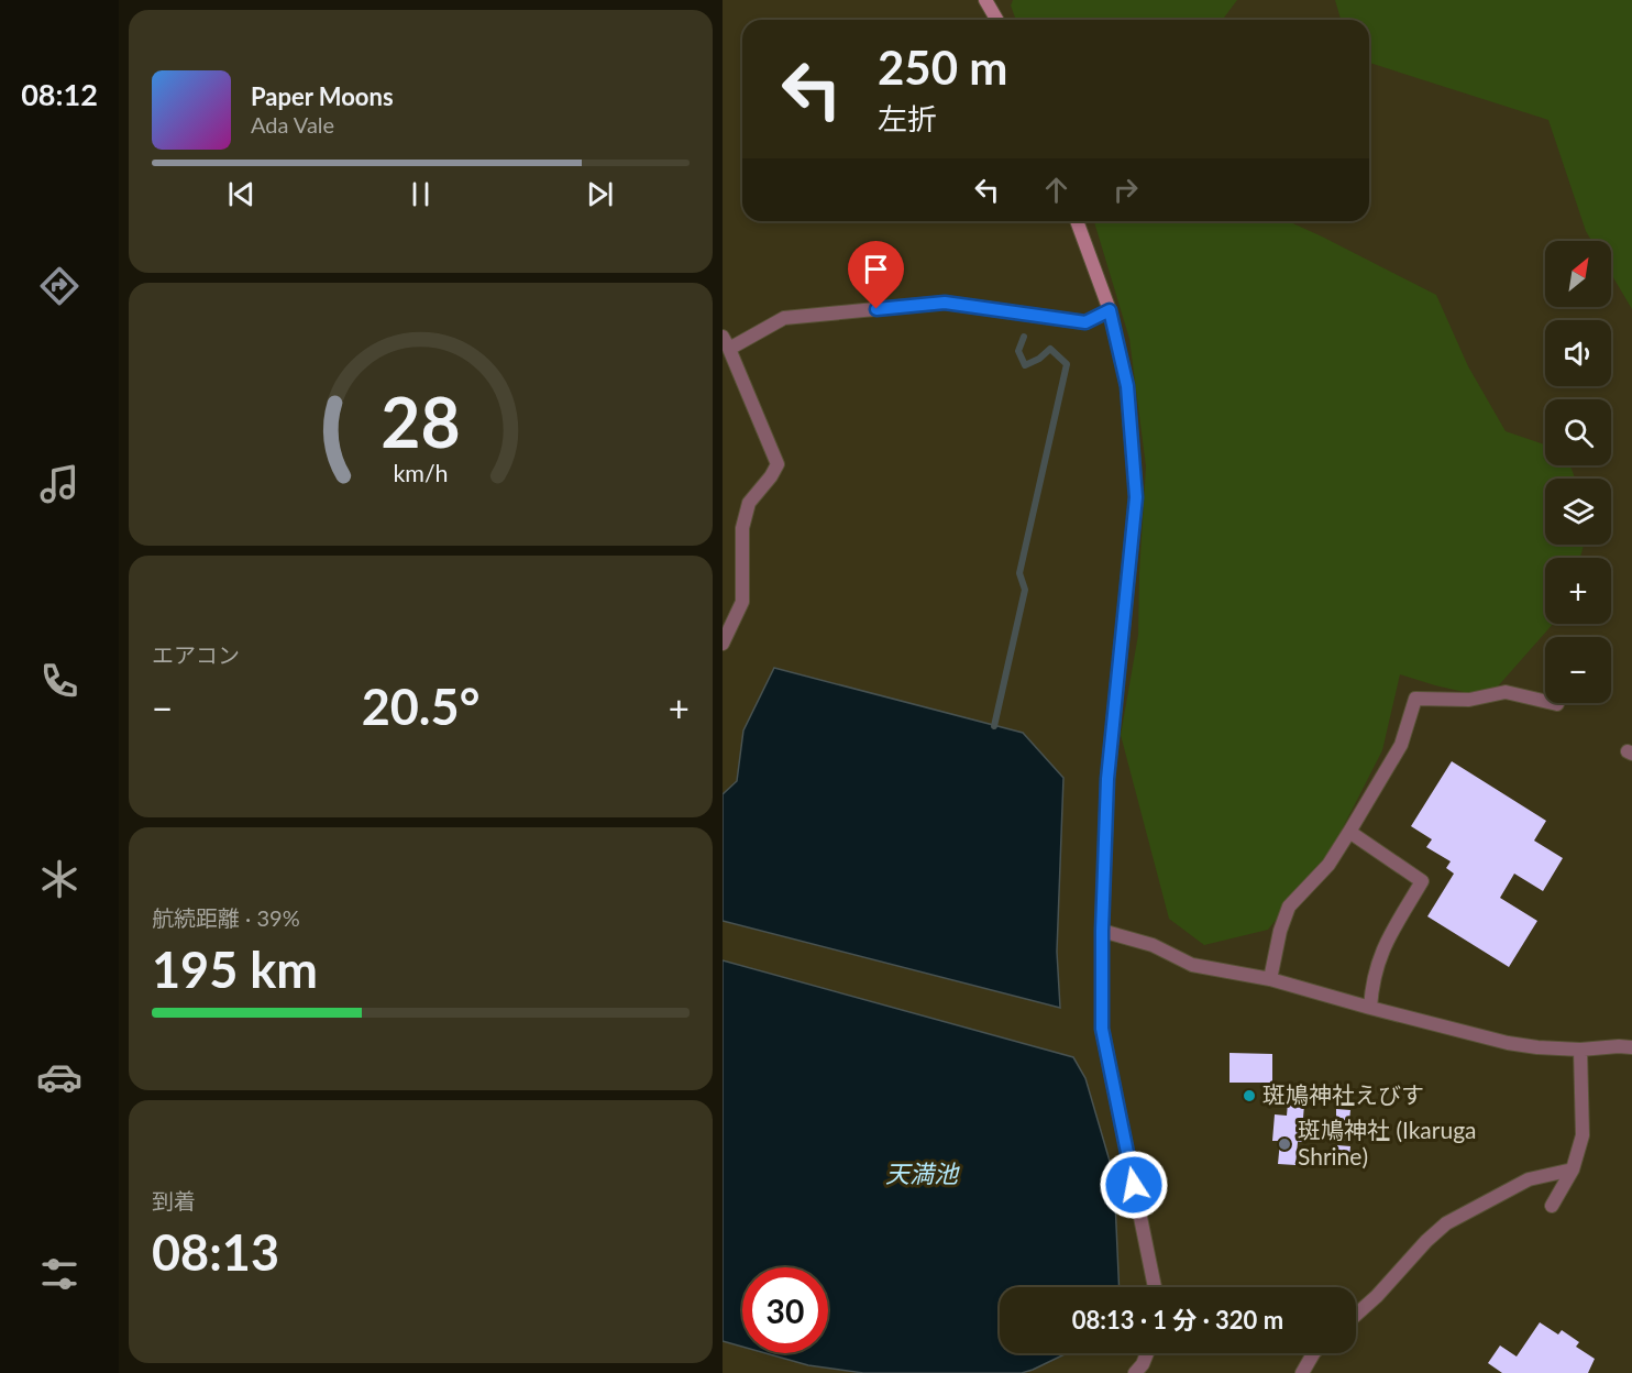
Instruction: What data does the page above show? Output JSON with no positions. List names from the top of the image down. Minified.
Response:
{"water":["天満池"],"places":["斑鳩神社えびす","斑鳩神社 (Ikaruga Shrine)"],"north":"top right","page":{"tabs":"08:12","turn":["250 m","左折"],"song":["Paper Moons","Ada Vale"],"map_buttons":["+","−"],"tile":["エアコン",["航続距離 · 39%","195 km"],["到着","08:13"]],"heat":["−","20.5°","+"],"limit":"30","trip":"08:13 · 1 分 · 320 m","gauge":["28","km/h"]}}
